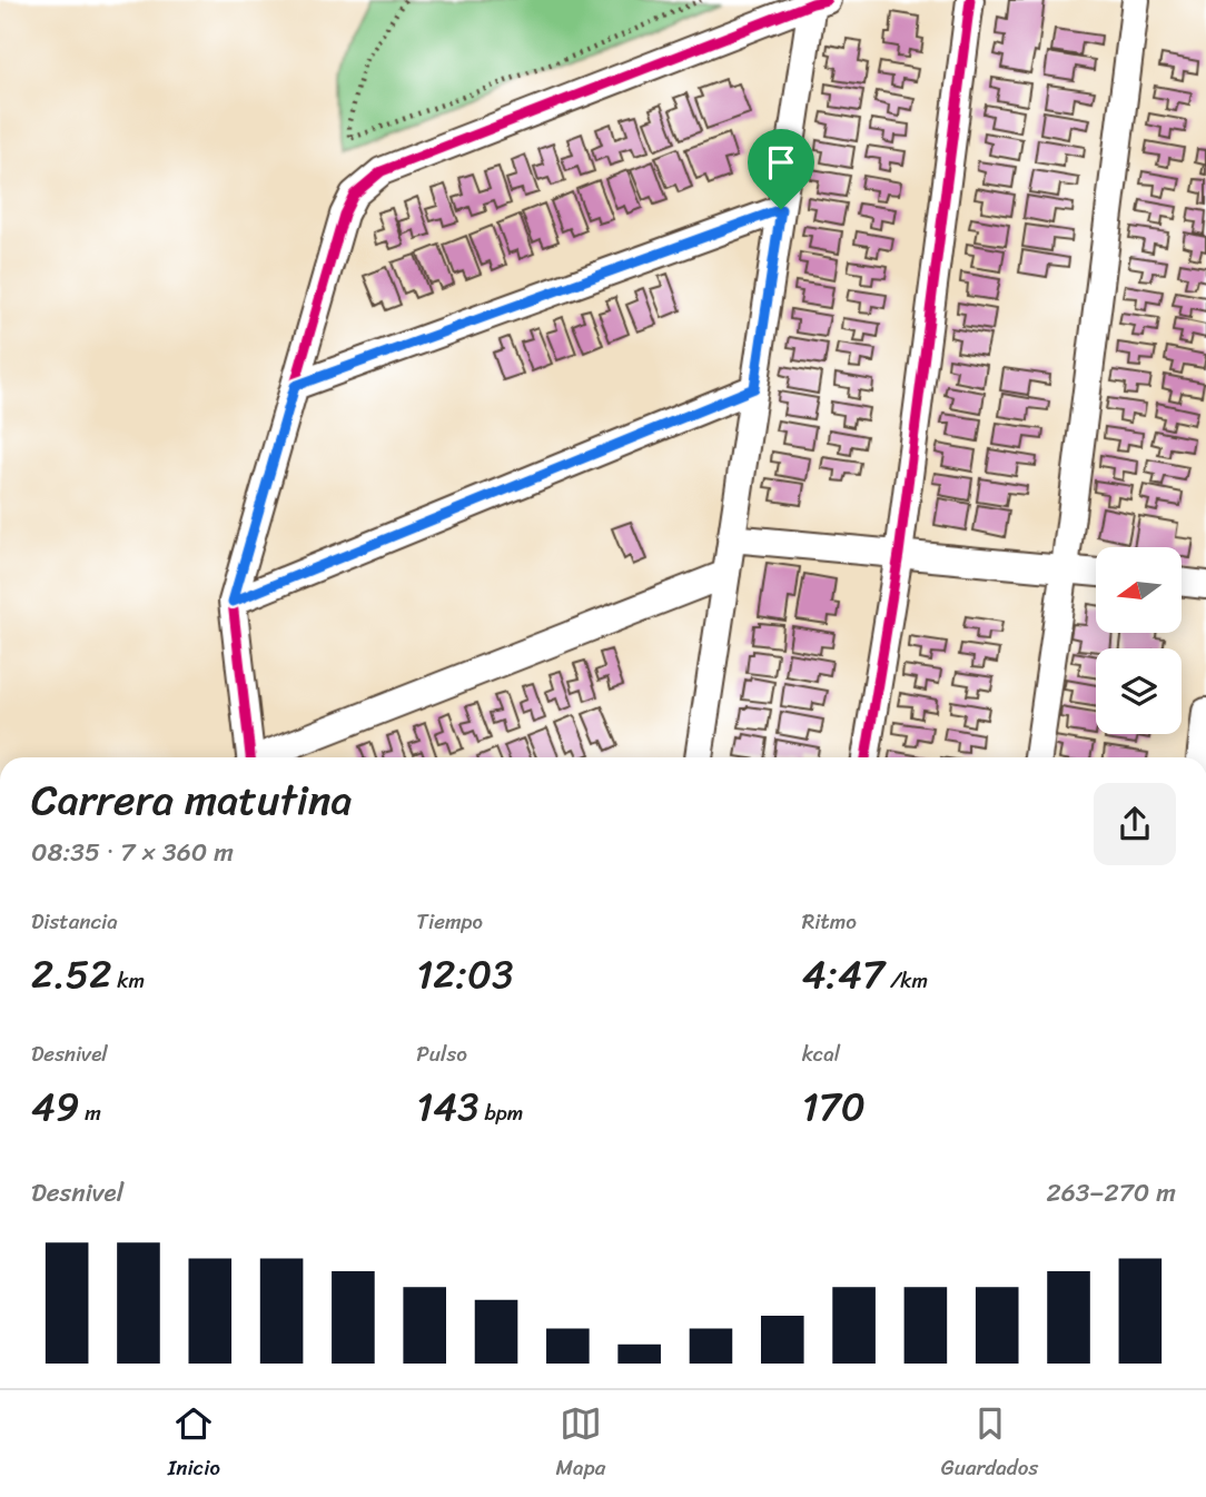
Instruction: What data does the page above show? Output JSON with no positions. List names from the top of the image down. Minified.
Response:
{"north":"left","page":{"heading":["Carrera matutina","08:35 · 7 × 360 m"],"stats":[["Distancia","2.52 km"],["Tiempo","12:03"],["Ritmo","4:47 /km"],["Desnivel","49 m"],["Pulso","143 bpm"],["kcal","170"]],"chart":["Desnivel","263–270 m"],"tabs":["Inicio","Mapa","Guardados"]}}
